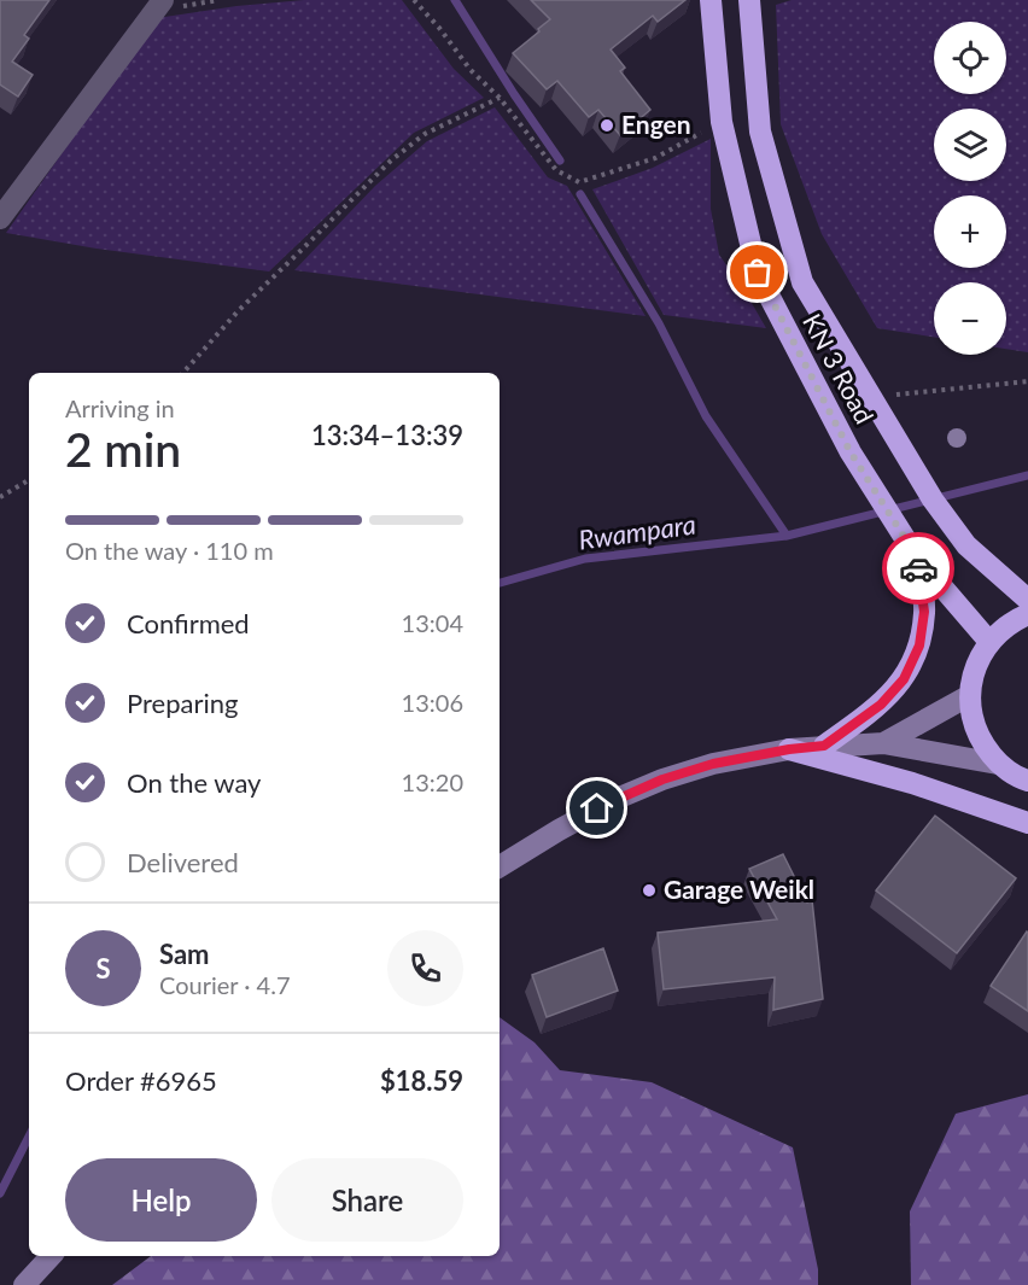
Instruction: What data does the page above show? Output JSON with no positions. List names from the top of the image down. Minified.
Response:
{"streets":{"highway":["KN 3 Road"]},"water":["Rwampara"],"places":["Engen","Garage Weikl"],"page":{"map_buttons":["+","−"],"heading":["2 min","Arriving in","13:34–13:39"],"panel":["Sam","Courier · 4.7","Order #6965","$18.59"],"bar":"On the way · 110 m","list":[["Confirmed","13:04"],["Preparing","13:06"],["On the way","13:20"],"Delivered"],"round":"S","buttons":["Help","Share"]}}
